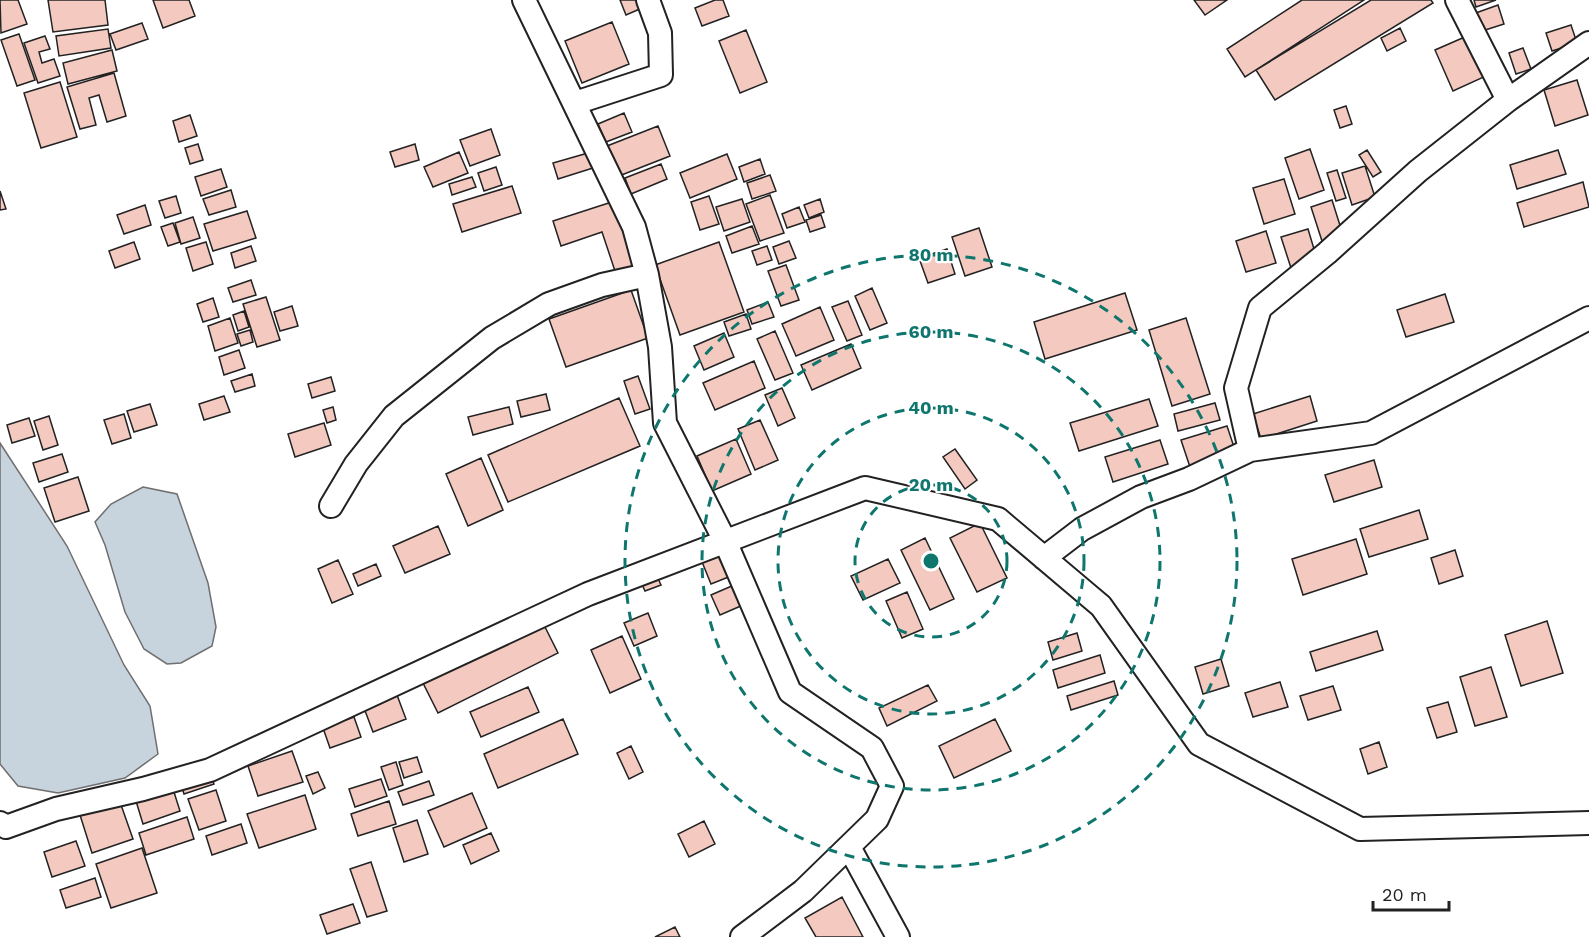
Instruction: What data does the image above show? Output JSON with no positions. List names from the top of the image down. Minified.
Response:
{"scale_bar":"20 m","rings":["80 m","60 m","40 m","20 m"]}
